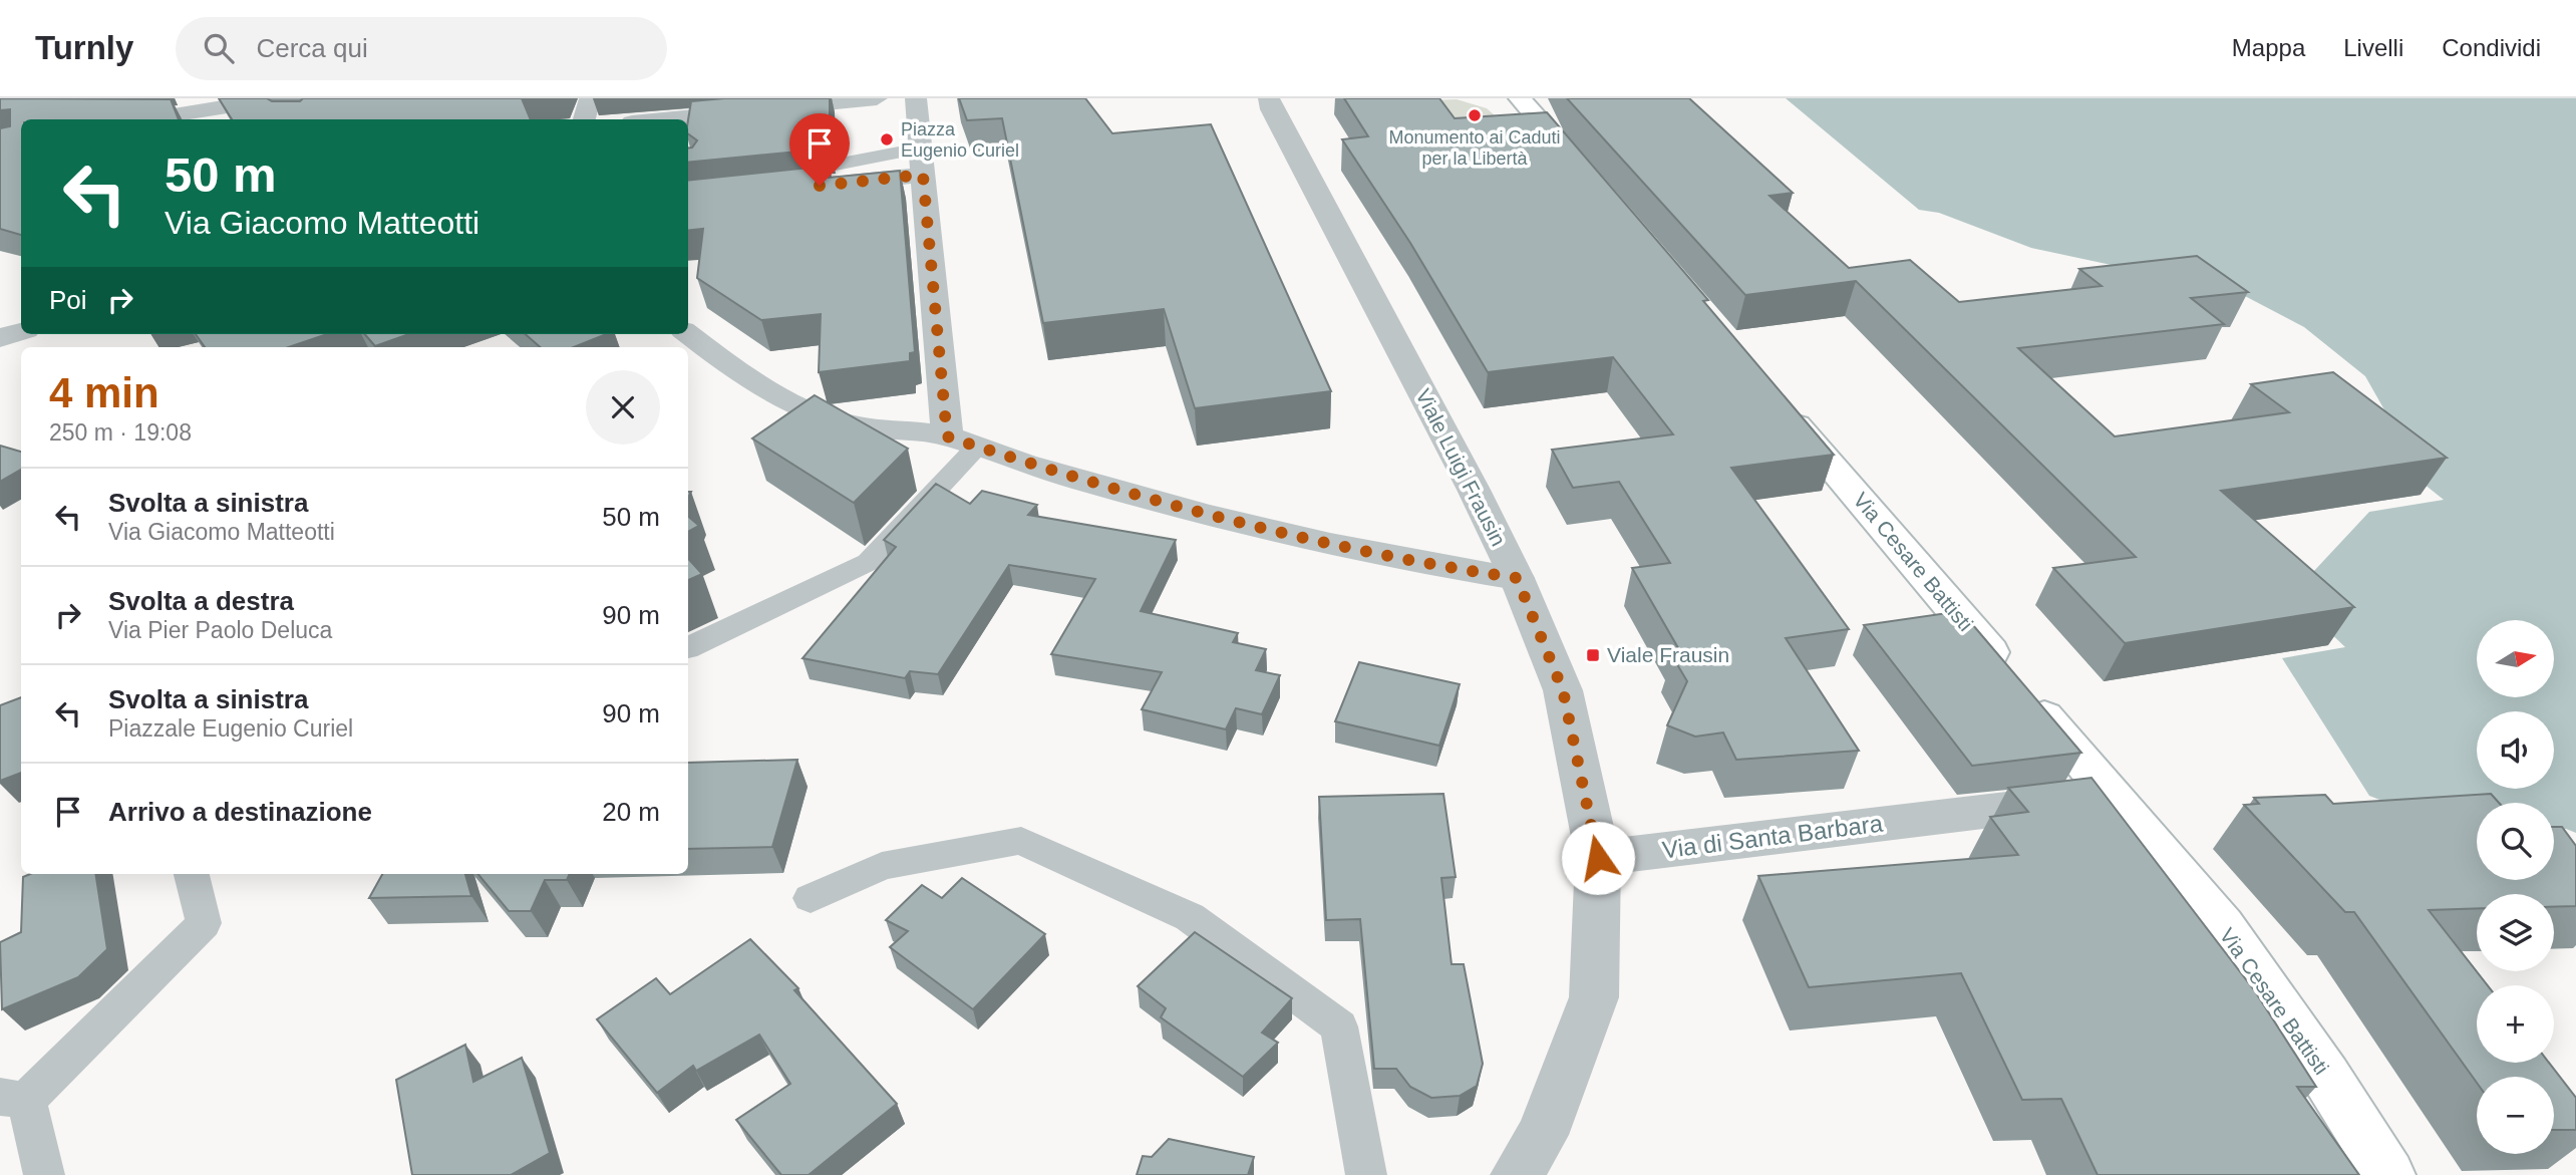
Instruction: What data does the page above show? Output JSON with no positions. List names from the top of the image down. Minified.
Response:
{"streets":{"main road":["Via Cesare Battisti"],"street":["Viale Luigi Frausin","Via di Santa Barbara"]},"crossings":[["Viale Luigi Frausin","Via di Santa Barbara"],["Via Cesare Battisti","Via di Santa Barbara"]],"places":{"other":["Monumento ai Caduti per la Libertà","Piazza Eugenio Curiel"],"transit":["Viale Frausin"]},"north":"right","page":{"header":"Turnly","search":"Cerca qui","nav":["Mappa","Livelli","Condividi"],"turn":["50 m","Via Giacomo Matteotti"],"then":"Poi","heading":["4 min","250 m · 19:08"],"list":[{"name":"Svolta a sinistra","note":"Via Giacomo Matteotti","value":"50 m"},{"name":"Svolta a destra","note":"Via Pier Paolo Deluca","value":"90 m"},{"name":"Svolta a sinistra","note":"Piazzale Eugenio Curiel","value":"90 m"},{"name":"Arrivo a destinazione","value":"20 m"}],"map_buttons":["+","−"]}}
